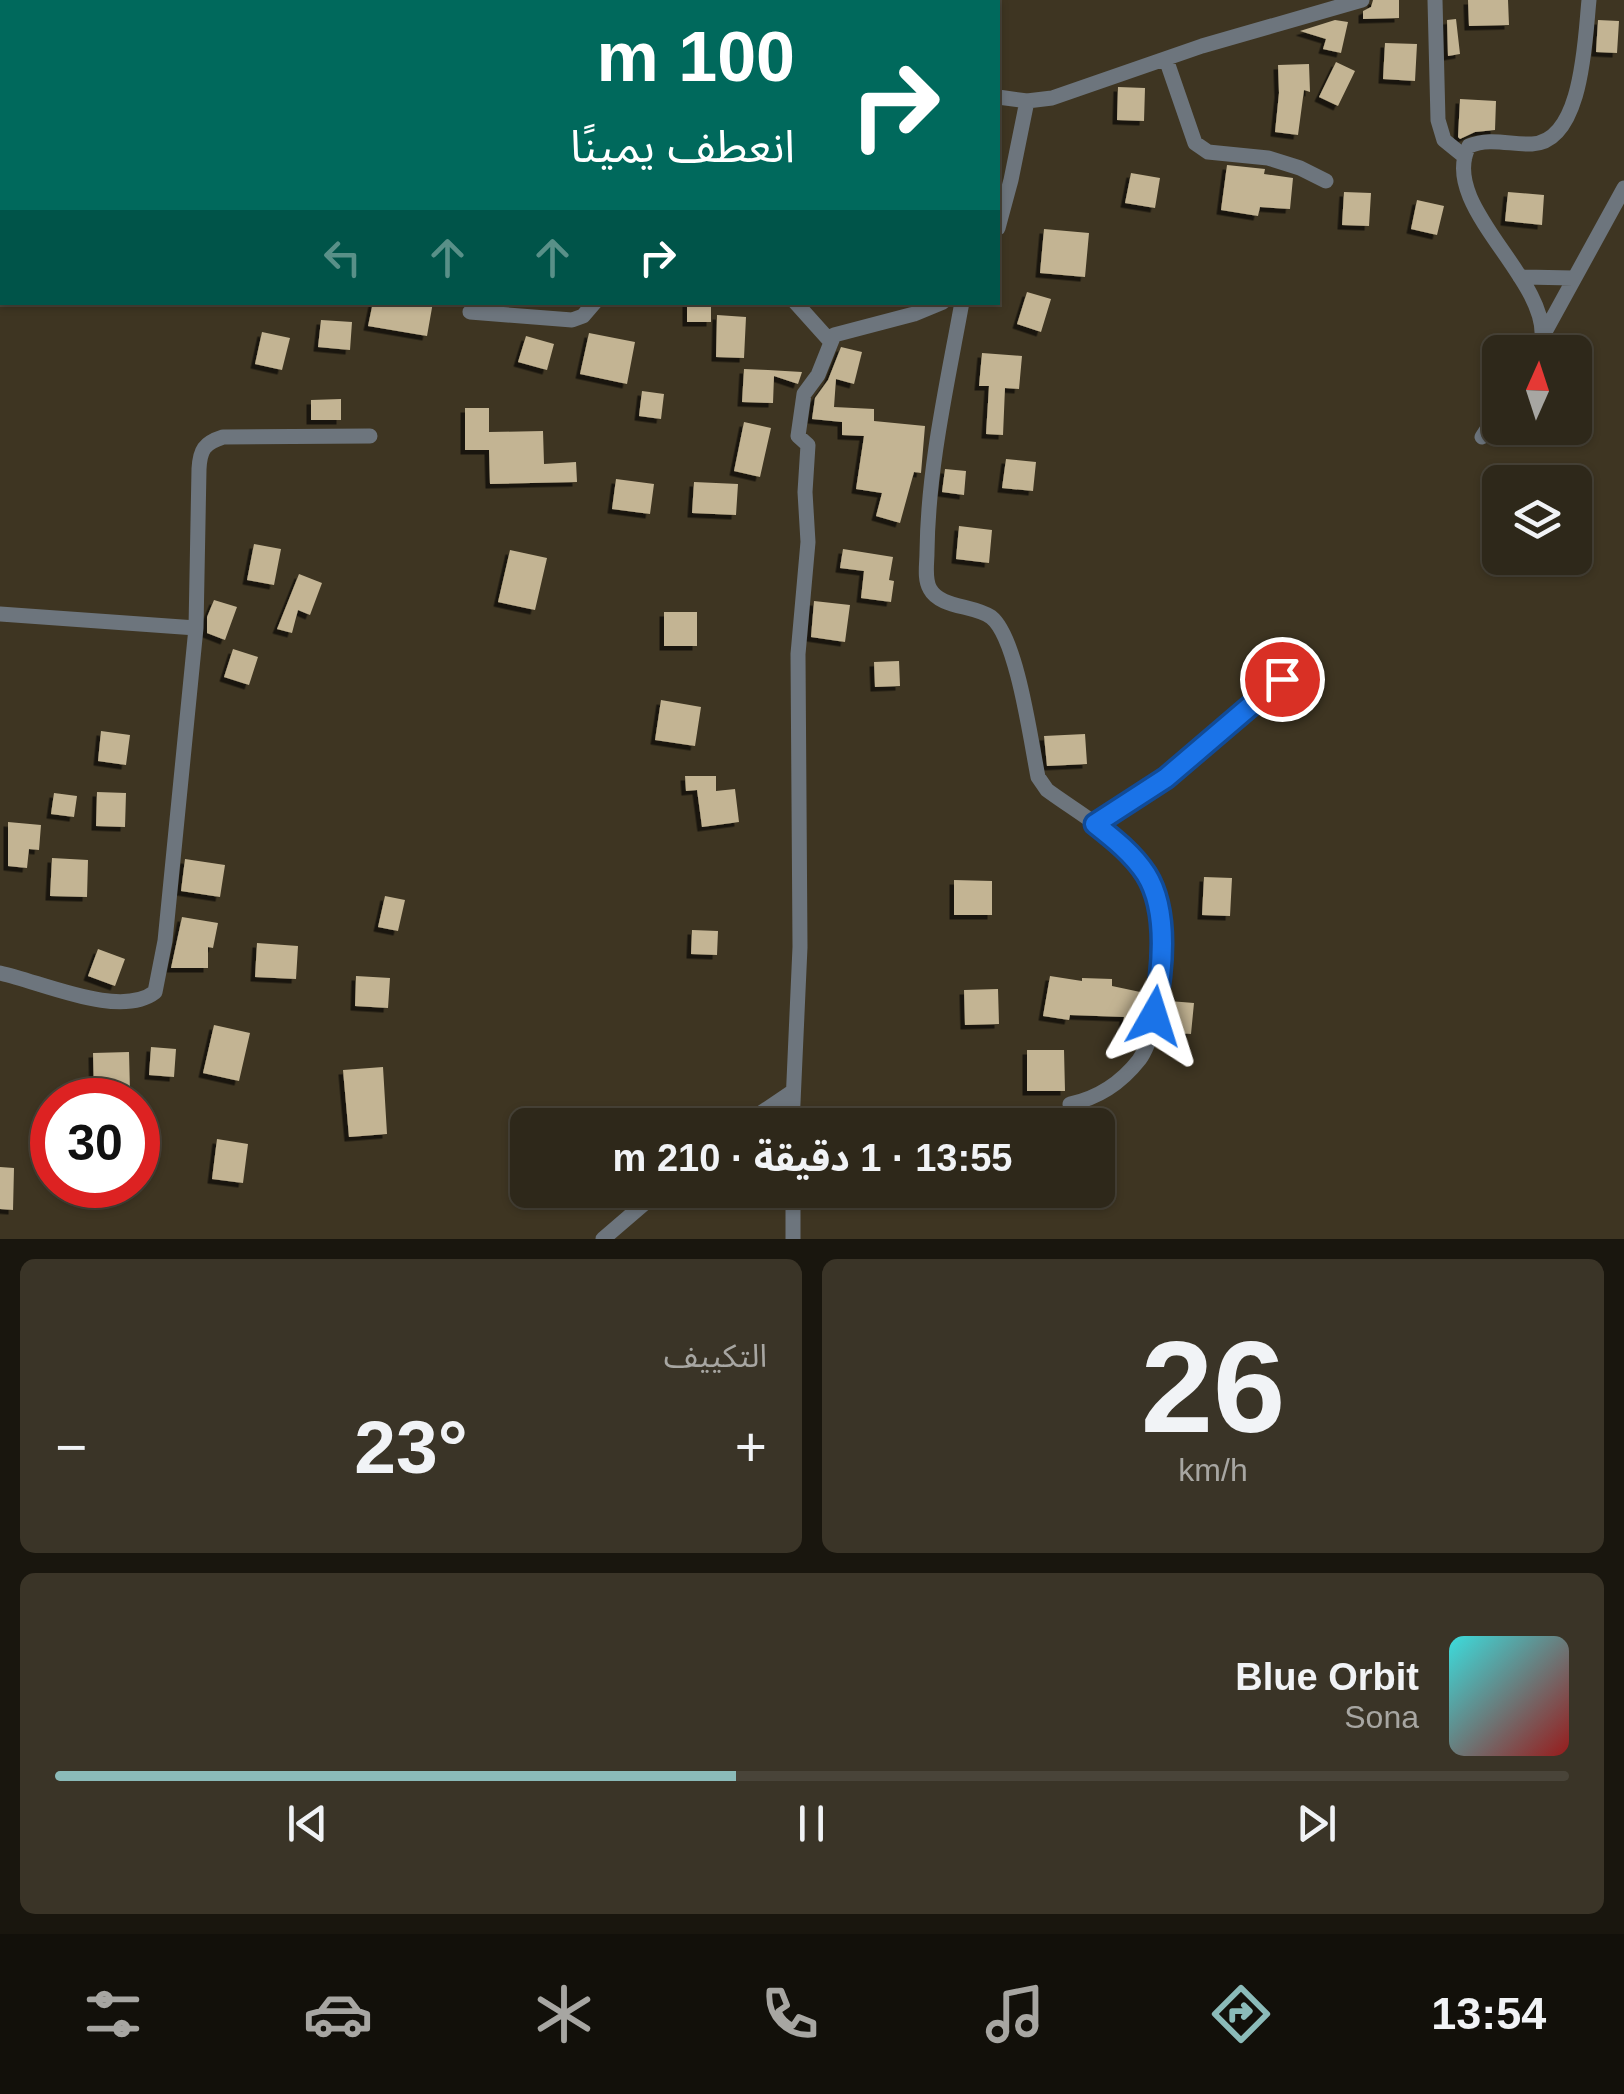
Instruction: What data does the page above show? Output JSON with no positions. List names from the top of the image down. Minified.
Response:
{"north":"top","page":{"turn":["100 m","انعطف يمينًا"],"limit":"30","trip":"13:55 · 1 دقيقة · 210 m","tile":[["26","km/h"],"التكييف"],"heat":["−","23°","+"],"song":["Blue Orbit","Sona"],"tabs":"13:54"}}
